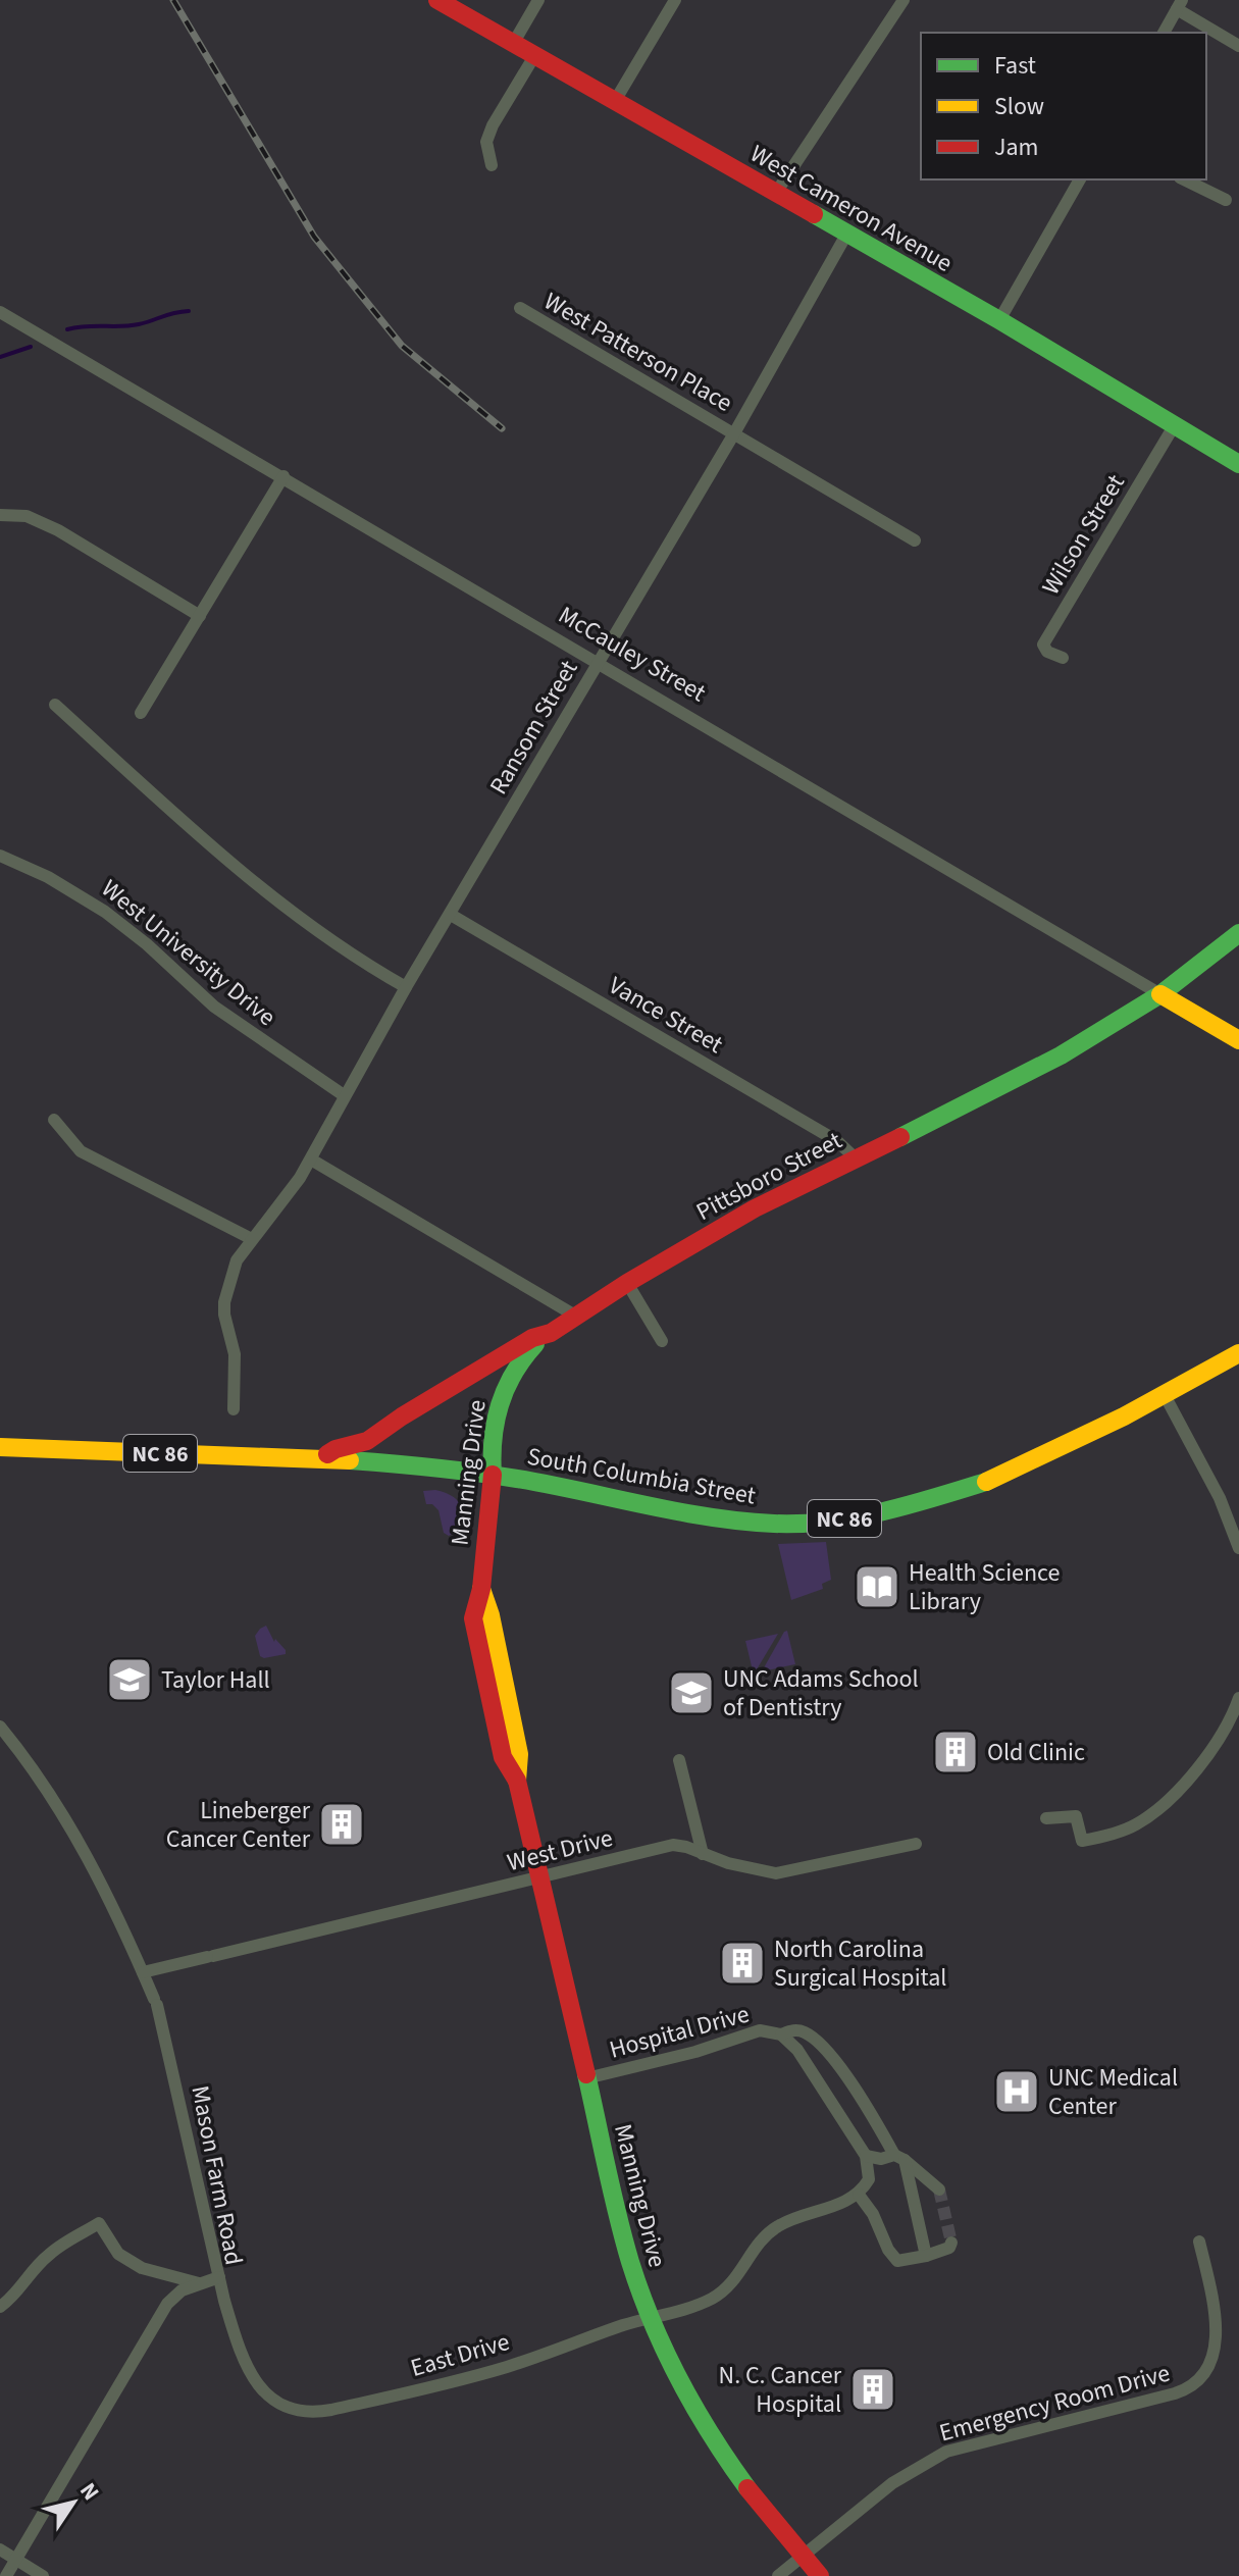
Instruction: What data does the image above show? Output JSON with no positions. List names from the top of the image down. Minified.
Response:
{"streets":{"main road":["West Cameron Avenue","McCauley Street","Pittsboro Street","NC 86","Manning Drive","South Columbia Street"],"street":["West Patterson Place","Wilson Street","Ransom Street","West University Drive","Vance Street","West Drive","Hospital Drive","Mason Farm Road","East Drive","Emergency Room Drive"]},"crossings":[["West Cameron Avenue","Wilson Street"],["West Cameron Avenue","Ransom Street"],["West Patterson Place","Ransom Street"],["McCauley Street","Ransom Street"],["McCauley Street","Pittsboro Street"],["Ransom Street","West University Drive"],["Ransom Street","Vance Street"],["Vance Street","Pittsboro Street"],["Pittsboro Street","Manning Drive"],["Pittsboro Street","South Columbia Street"],["Manning Drive","South Columbia Street"],["Manning Drive","West Drive"],["Manning Drive","Hospital Drive"],["Manning Drive","East Drive"],["Manning Drive","Emergency Room Drive"],["West Drive","Mason Farm Road"],["Mason Farm Road","East Drive"]],"places":{"library":["Health Science Library"],"school or university":["Taylor Hall","UNC Adams School of Dentistry"],"building":["Old Clinic","Lineberger Cancer Center","North Carolina Surgical Hospital","N. C. Cancer Hospital"],"hospital":["UNC Medical Center"]},"legend":["Fast","Slow","Jam"],"north":"top right"}
